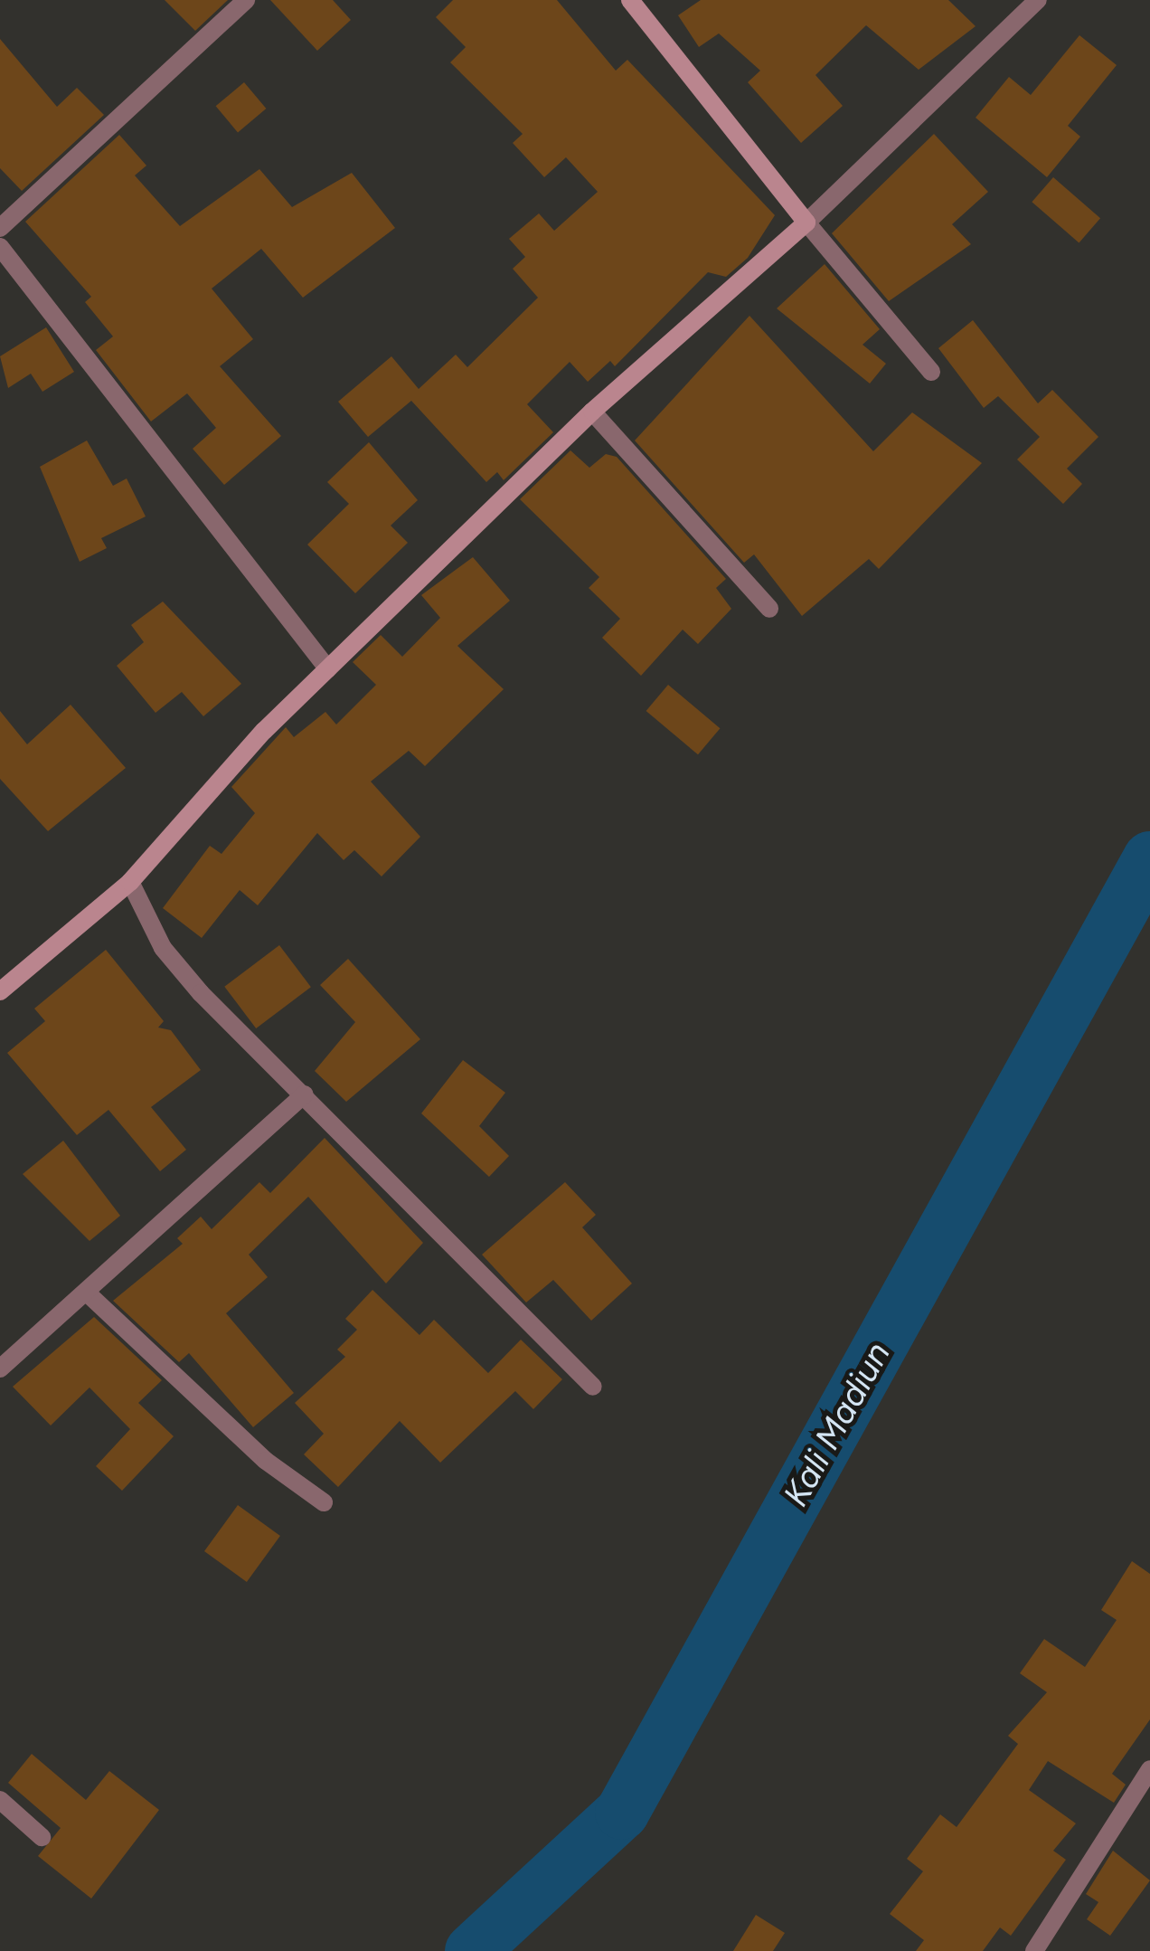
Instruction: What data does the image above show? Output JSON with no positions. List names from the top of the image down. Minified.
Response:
{"water":["Kali Madiun"]}
